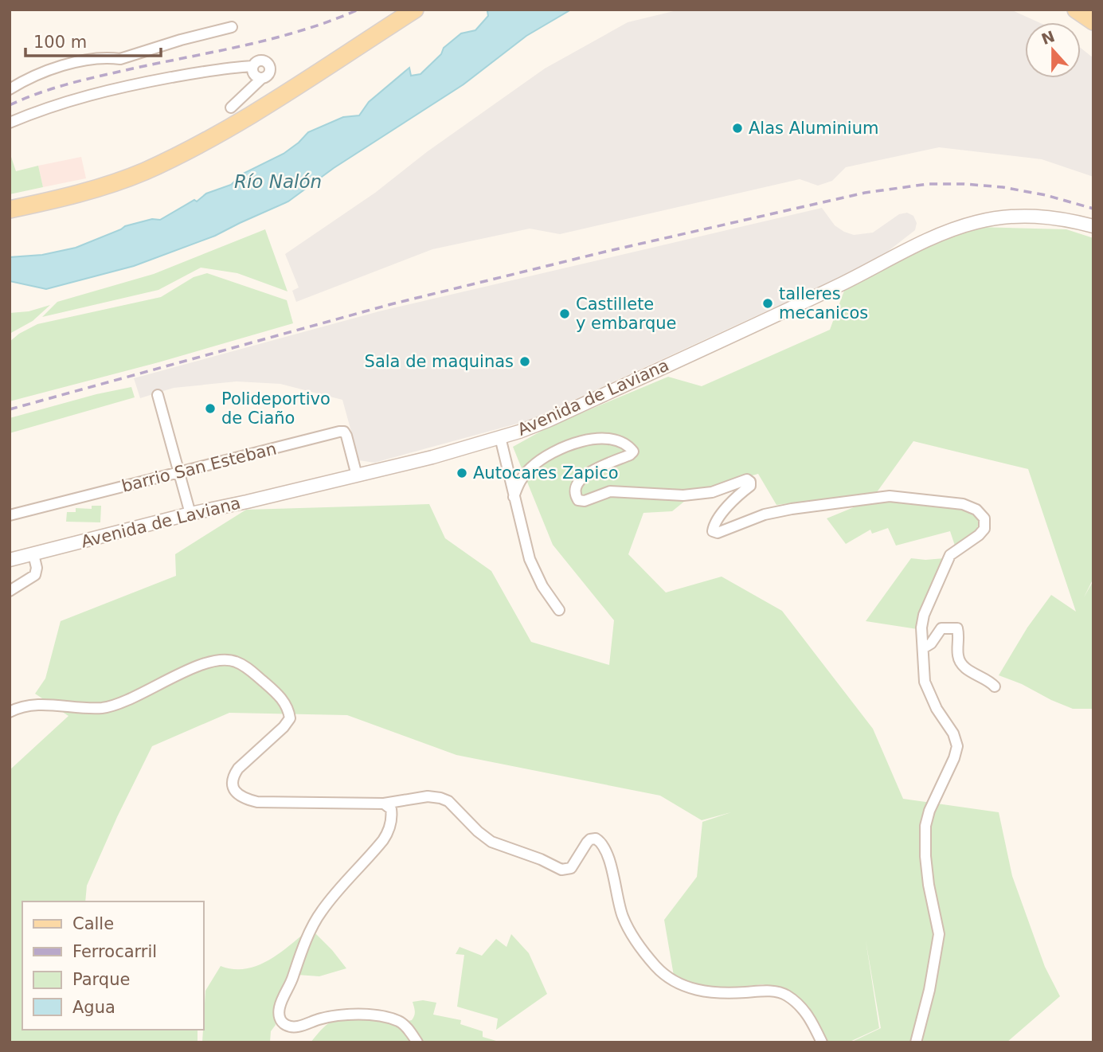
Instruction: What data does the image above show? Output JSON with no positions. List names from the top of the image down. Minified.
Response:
{"streets":{"street":["Avenida de Laviana","barrio San Esteban"]},"crossings":[["Avenida de Laviana","barrio San Esteban"]],"water":["Río Nalón"],"places":["Alas Aluminium","talleres mecanicos","Castillete y embarque","Sala de maquinas","Polideportivo de Ciaño","Autocares Zapico"],"legend":["Calle","Ferrocarril","Parque","Agua"],"scale_bar":"100 m","north":"top"}
